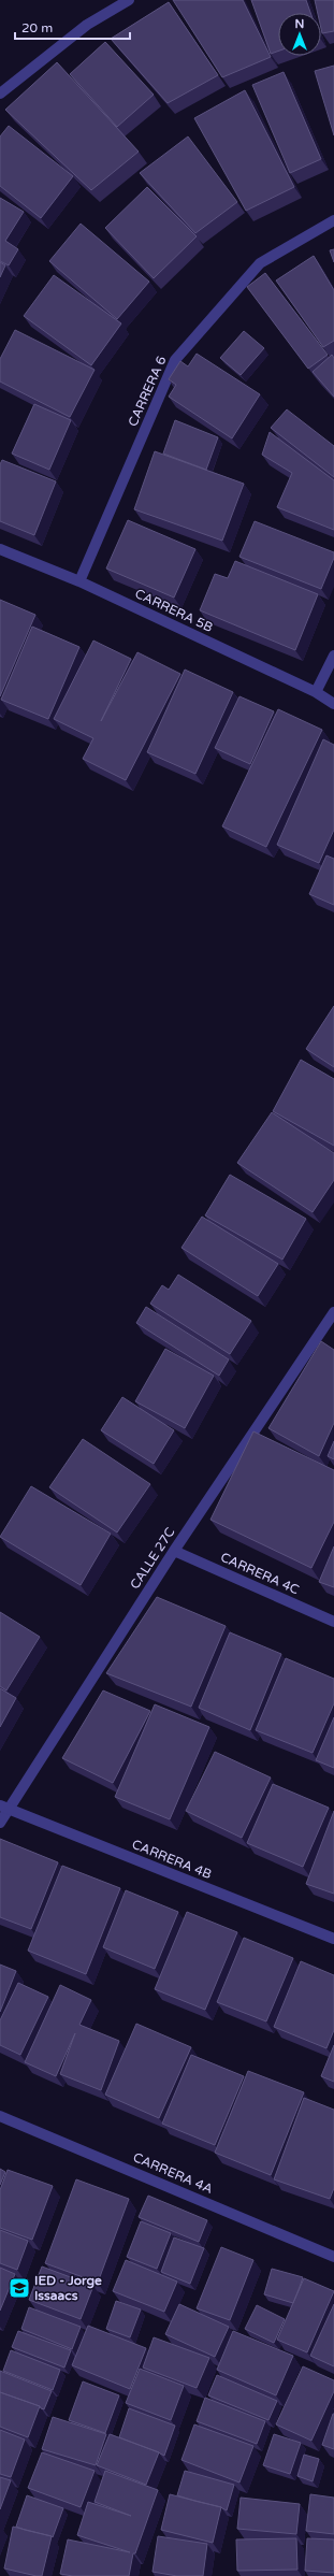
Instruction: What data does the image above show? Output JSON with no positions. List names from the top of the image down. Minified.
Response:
{"streets":{"street":["CARRERA 6","CARRERA 5B","CALLE 27C","CARRERA 4C","CARRERA 4B","CARRERA 4A"]},"crossings":[["CARRERA 6","CARRERA 5B"],["CALLE 27C","CARRERA 4C"],["CALLE 27C","CARRERA 4B"]],"places":{"school or university":["IED - Jorge Issaacs"]},"scale_bar":"20 m","north":"top"}
